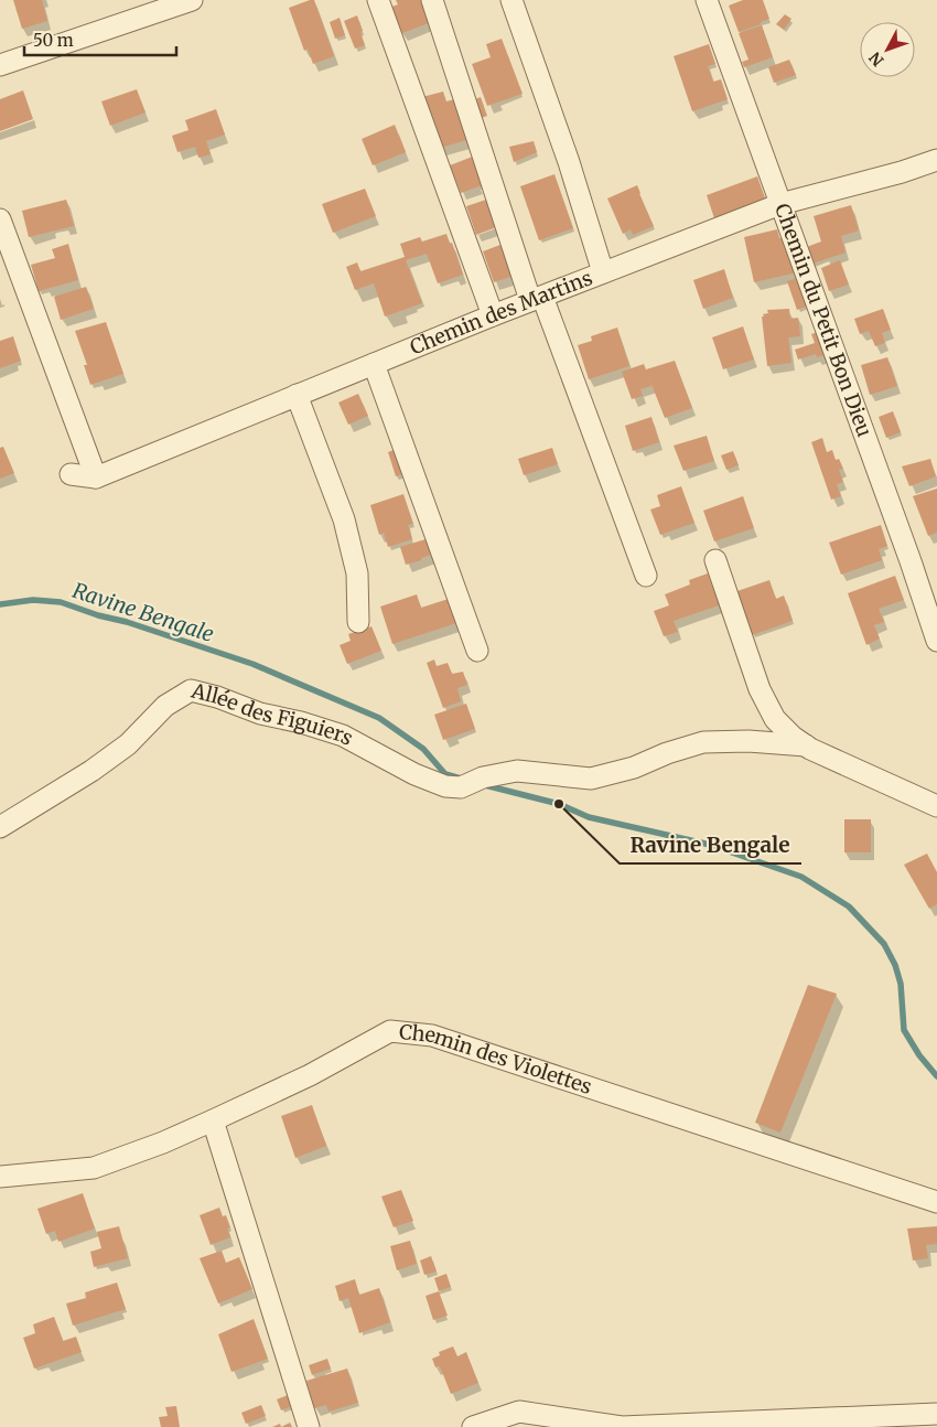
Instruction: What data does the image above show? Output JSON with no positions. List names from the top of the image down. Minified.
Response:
{"streets":{"street":["Chemin des Martins","Chemin du Petit Bon Dieu","Allée des Figuiers","Chemin des Violettes"]},"crossings":[["Chemin des Martins","Chemin du Petit Bon Dieu"]],"water":["Ravine Bengale"],"places":["Ravine Bengale"],"scale_bar":"50 m","north":"bottom left"}
